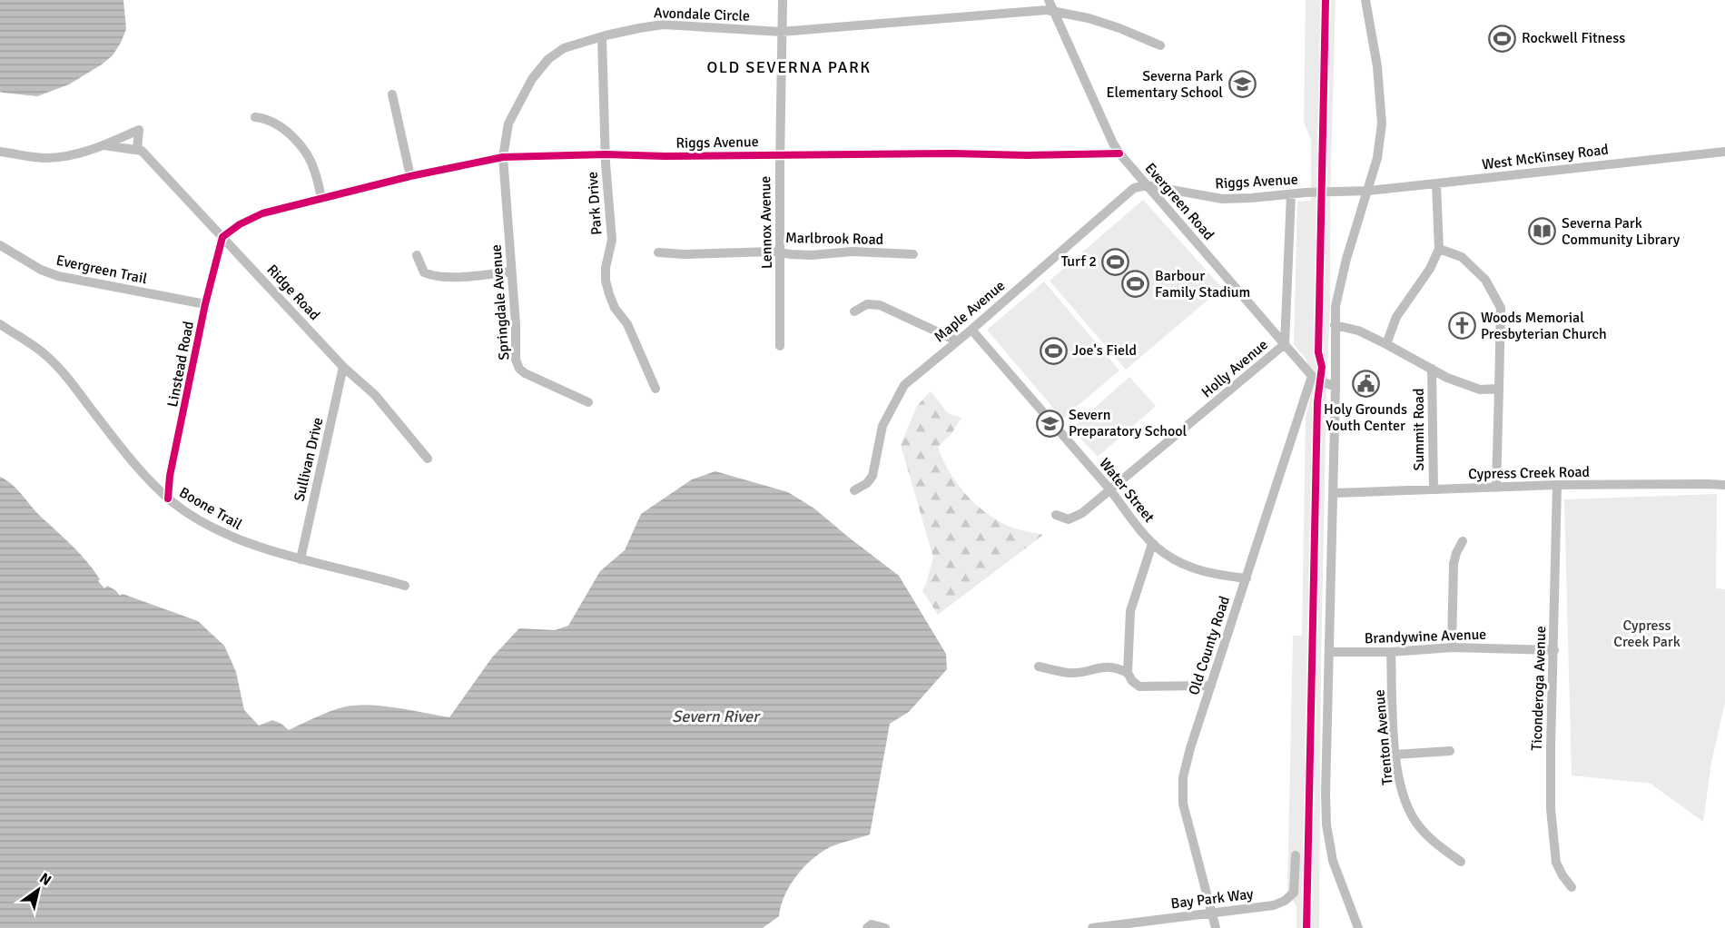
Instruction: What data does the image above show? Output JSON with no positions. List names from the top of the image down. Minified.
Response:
{"streets":{"street":["Avondale Circle","Riggs Avenue","West McKinsey Road","Evergreen Road","Park Drive","Lennox Avenue","Marlbrook Road","Evergreen Trail","Ridge Road","Springdale Avenue","Maple Avenue","Linstead Road","Holly Avenue","Summit Road","Sullivan Drive","Cypress Creek Road","Water Street","Boone Trail","Brandywine Avenue","Old County Road","Ticonderoga Avenue","Trenton Avenue","Bay Park Way"]},"crossings":[["Avondale Circle","Riggs Avenue"],["Avondale Circle","Evergreen Road"],["Avondale Circle","Park Drive"],["Avondale Circle","Lennox Avenue"],["Avondale Circle","Springdale Avenue"],["Riggs Avenue","West McKinsey Road"],["Riggs Avenue","Evergreen Road"],["Riggs Avenue","Park Drive"],["Riggs Avenue","Lennox Avenue"],["Riggs Avenue","Ridge Road"],["Riggs Avenue","Springdale Avenue"],["Riggs Avenue","Maple Avenue"],["Riggs Avenue","Linstead Road"],["Riggs Avenue","Holly Avenue"],["Evergreen Road","Maple Avenue"],["Evergreen Road","Holly Avenue"],["Evergreen Road","Old County Road"],["Lennox Avenue","Marlbrook Road"],["Evergreen Trail","Linstead Road"],["Ridge Road","Linstead Road"],["Ridge Road","Sullivan Drive"],["Maple Avenue","Water Street"],["Linstead Road","Boone Trail"],["Holly Avenue","Water Street"],["Summit Road","Cypress Creek Road"],["Sullivan Drive","Boone Trail"],["Cypress Creek Road","Ticonderoga Avenue"],["Brandywine Avenue","Ticonderoga Avenue"],["Brandywine Avenue","Trenton Avenue"],["Old County Road","Bay Park Way"]],"districts":["OLD SEVERNA PARK"],"water":["Severn River"],"parks":["Cypress Creek Park"],"places":{"sports":["Rockwell Fitness","Turf 2","Barbour Family Stadium","Joe's Field"],"school or university":["Severna Park Elementary School","Severn Preparatory School"],"library":["Severna Park Community Library"],"church":["Woods Memorial Presbyterian Church"],"public building":["Holy Grounds Youth Center"]},"north":"top right"}
